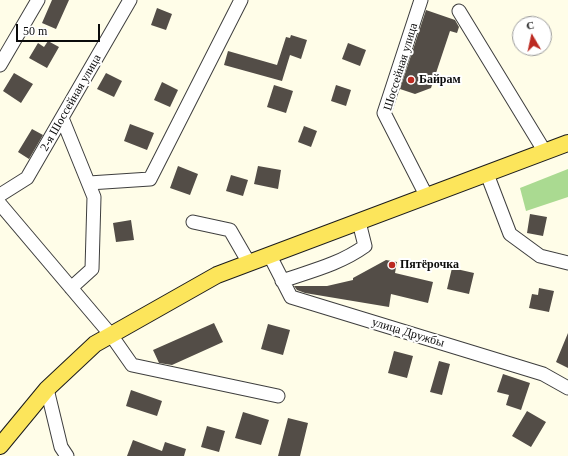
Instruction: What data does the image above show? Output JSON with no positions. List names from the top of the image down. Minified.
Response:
{"streets":{"street":["Шоссейная улица","2-я Шоссейная улица","улица Дружбы"]},"places":["Байрам","Пятёрочка"],"scale_bar":"50 m","north":"top"}
